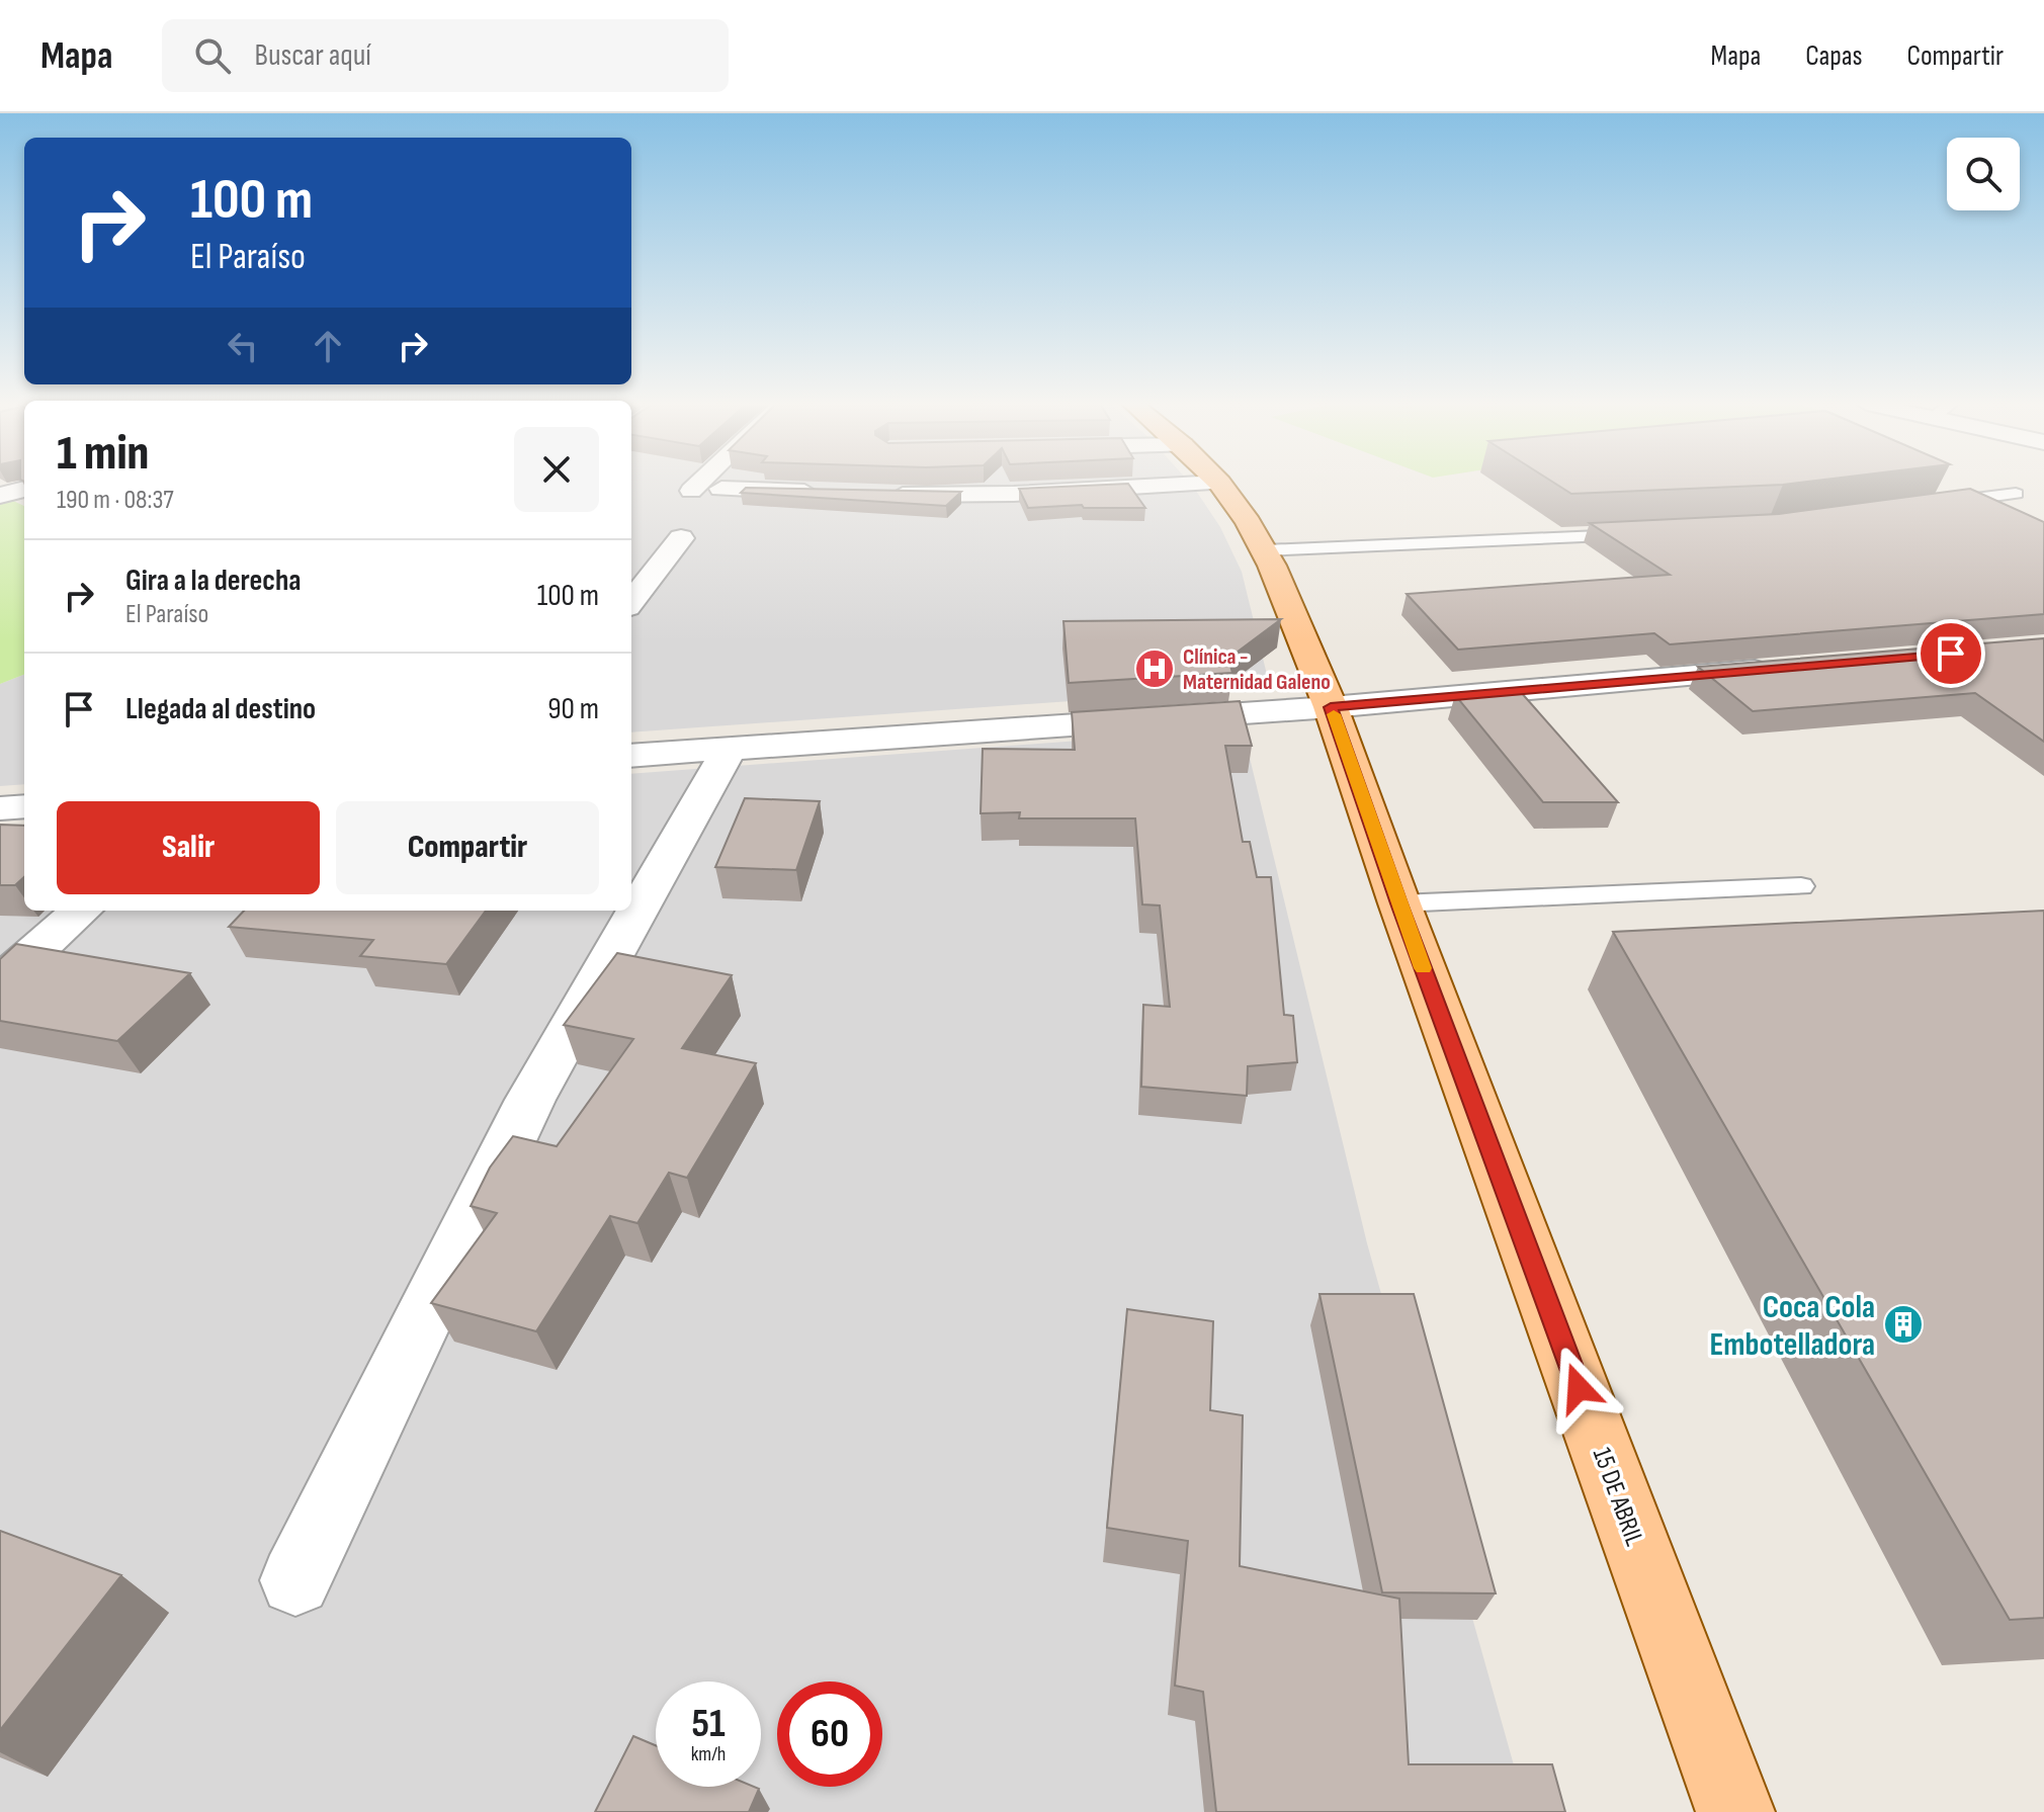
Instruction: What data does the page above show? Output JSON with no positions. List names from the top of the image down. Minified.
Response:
{"streets":{"main road":["15 DE ABRIL"]},"places":{"hospital":["Clínica - Maternidad Galeno"],"building":["Coca Cola Embotelladora"]},"page":{"header":"Mapa","search":"Buscar aquí","nav":["Mapa","Capas","Compartir"],"turn":["100 m","El Paraíso"],"heading":["1 min","190 m · 08:37"],"list":[{"name":"Gira a la derecha","note":"El Paraíso","value":"100 m"},{"name":"Llegada al destino","value":"90 m"}],"buttons":["Salir","Compartir"],"speed":"51 km/h","limit":"60"}}
